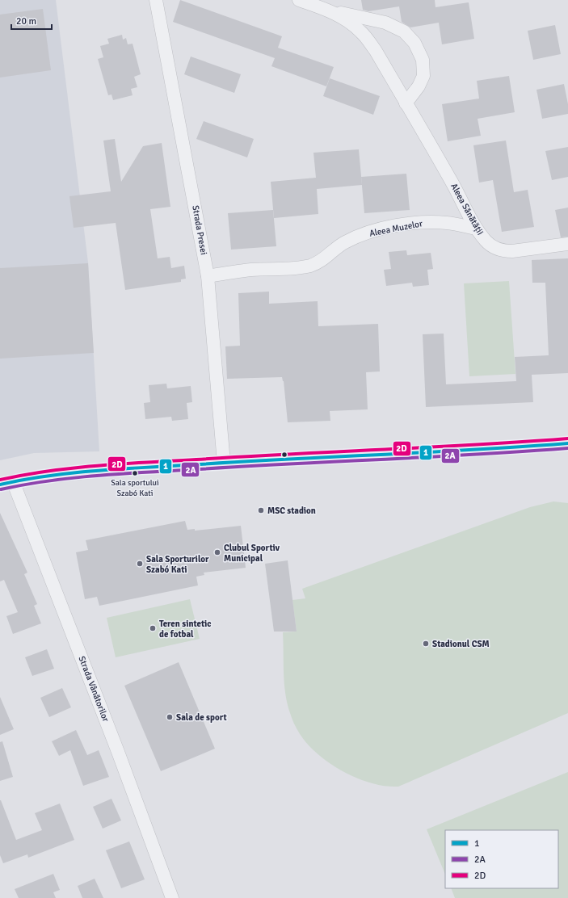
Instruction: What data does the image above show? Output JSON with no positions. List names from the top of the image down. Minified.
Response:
{"streets":{"street":["Aleea Sănătății","Aleea Muzelor","Strada Presei","Strada Vânătorilor"]},"crossings":[["Aleea Sănătății","Aleea Muzelor"],["Aleea Muzelor","Strada Presei"]],"places":["Sala sportului Szabó Kati","MSC stadion","Clubul Sportiv Municipal","Sala Sporturilor Szabó Kati","Teren sintetic de fotbal","Stadionul CSM","Sala de sport"],"lines":["transit line 2D","transit line 1","transit line 2A"],"legend":["1","2A","2D"],"scale_bar":"20 m"}
